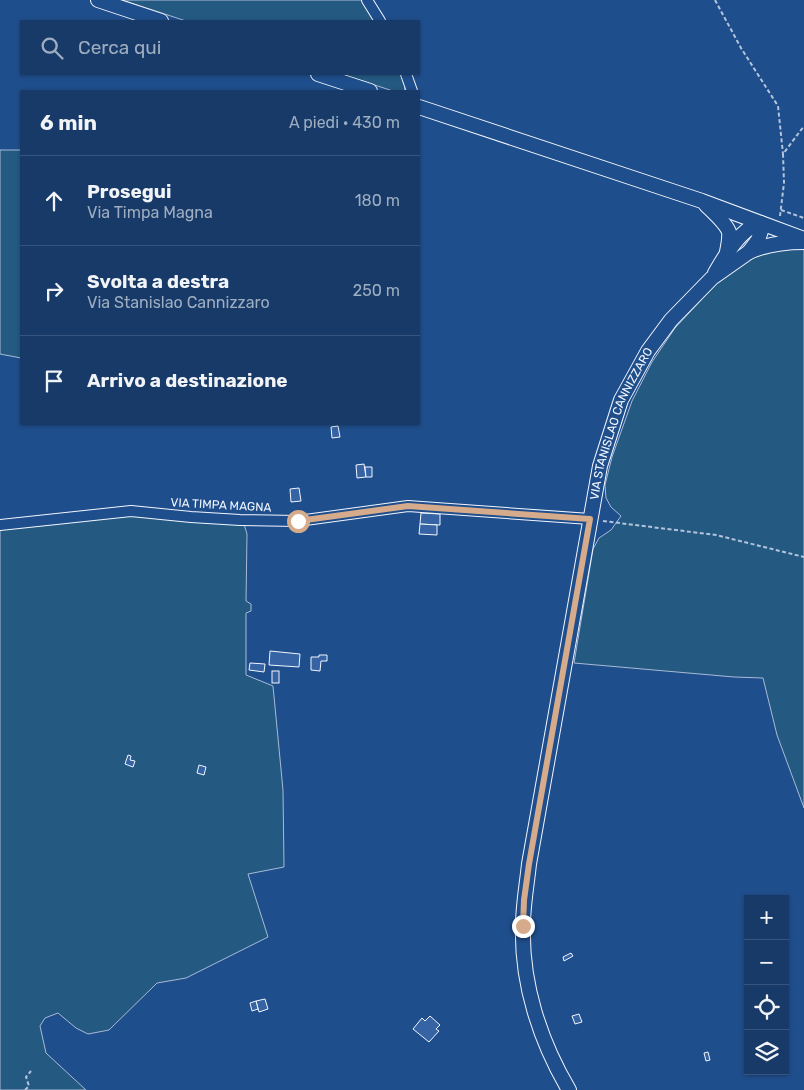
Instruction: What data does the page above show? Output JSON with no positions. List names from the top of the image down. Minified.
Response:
{"streets":{"street":["VIA STANISLAO CANNIZZARO","VIA TIMPA MAGNA"]},"crossings":[["VIA STANISLAO CANNIZZARO","VIA TIMPA MAGNA"]],"page":{"search":"Cerca qui","heading":["6 min","A piedi · 430 m"],"list":[["Prosegui","Via Timpa Magna","180 m"],["Svolta a destra","Via Stanislao Cannizzaro","250 m"],"Arrivo a destinazione"],"map_buttons":["+","−"]}}
